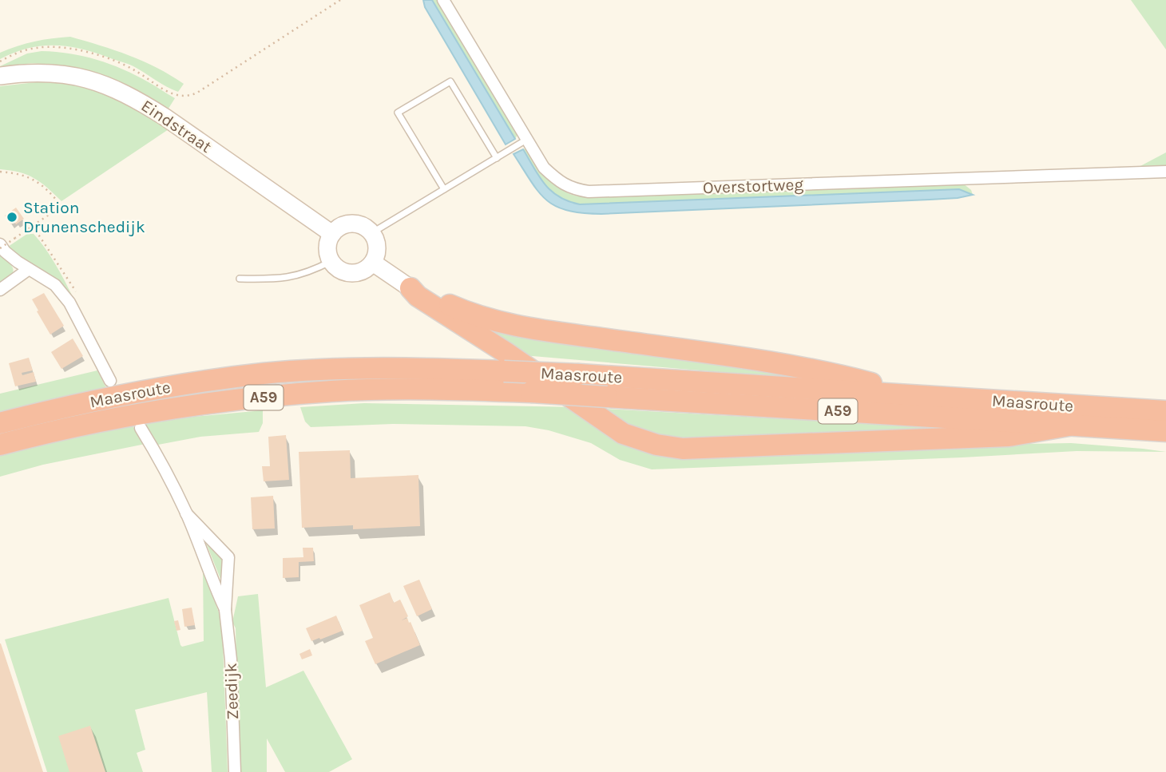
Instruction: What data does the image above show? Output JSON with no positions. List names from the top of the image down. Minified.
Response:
{"streets":{"highway":["Maasroute","A59"],"main road":["Eindstraat"],"street":["Overstortweg","Zeedijk"]},"crossings":[["Maasroute","A59"]],"places":["Station Drunenschedijk"]}
